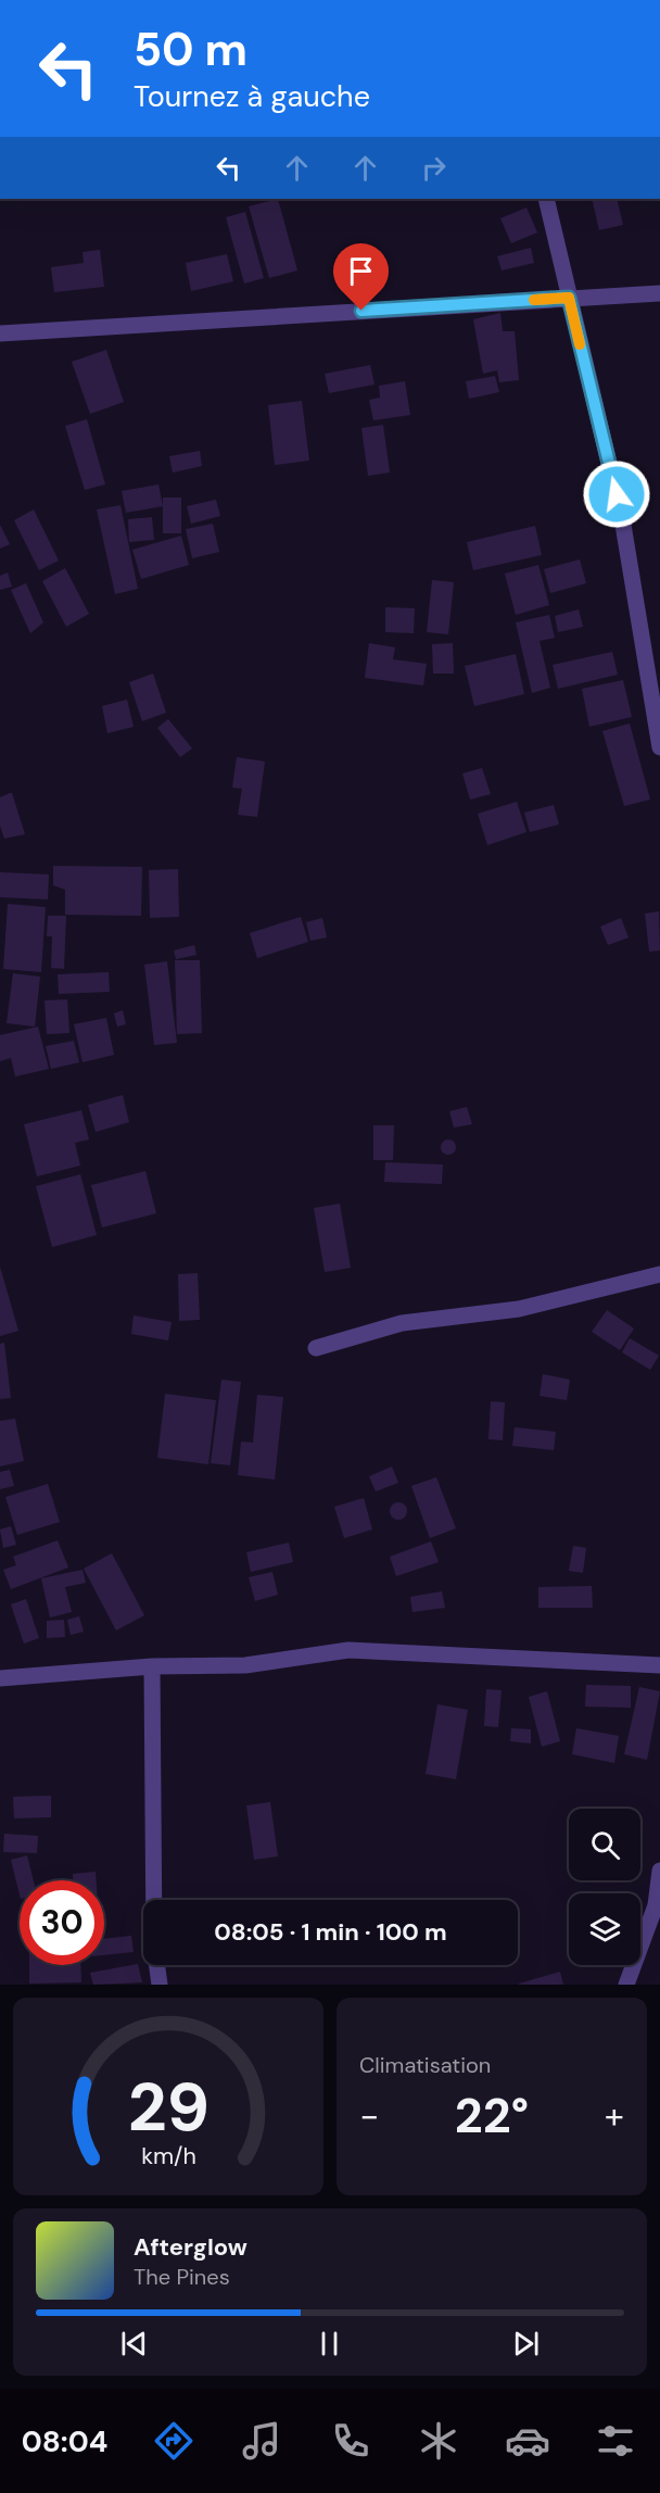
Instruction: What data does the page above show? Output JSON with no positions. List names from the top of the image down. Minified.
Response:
{"page":{"turn":["50 m","Tournez à gauche"],"limit":"30","trip":"08:05 · 1 min · 100 m","tile":"Climatisation","heat":["−","22°","+"],"song":["Afterglow","The Pines"],"tabs":"08:04","gauge":["29","km/h"]}}
